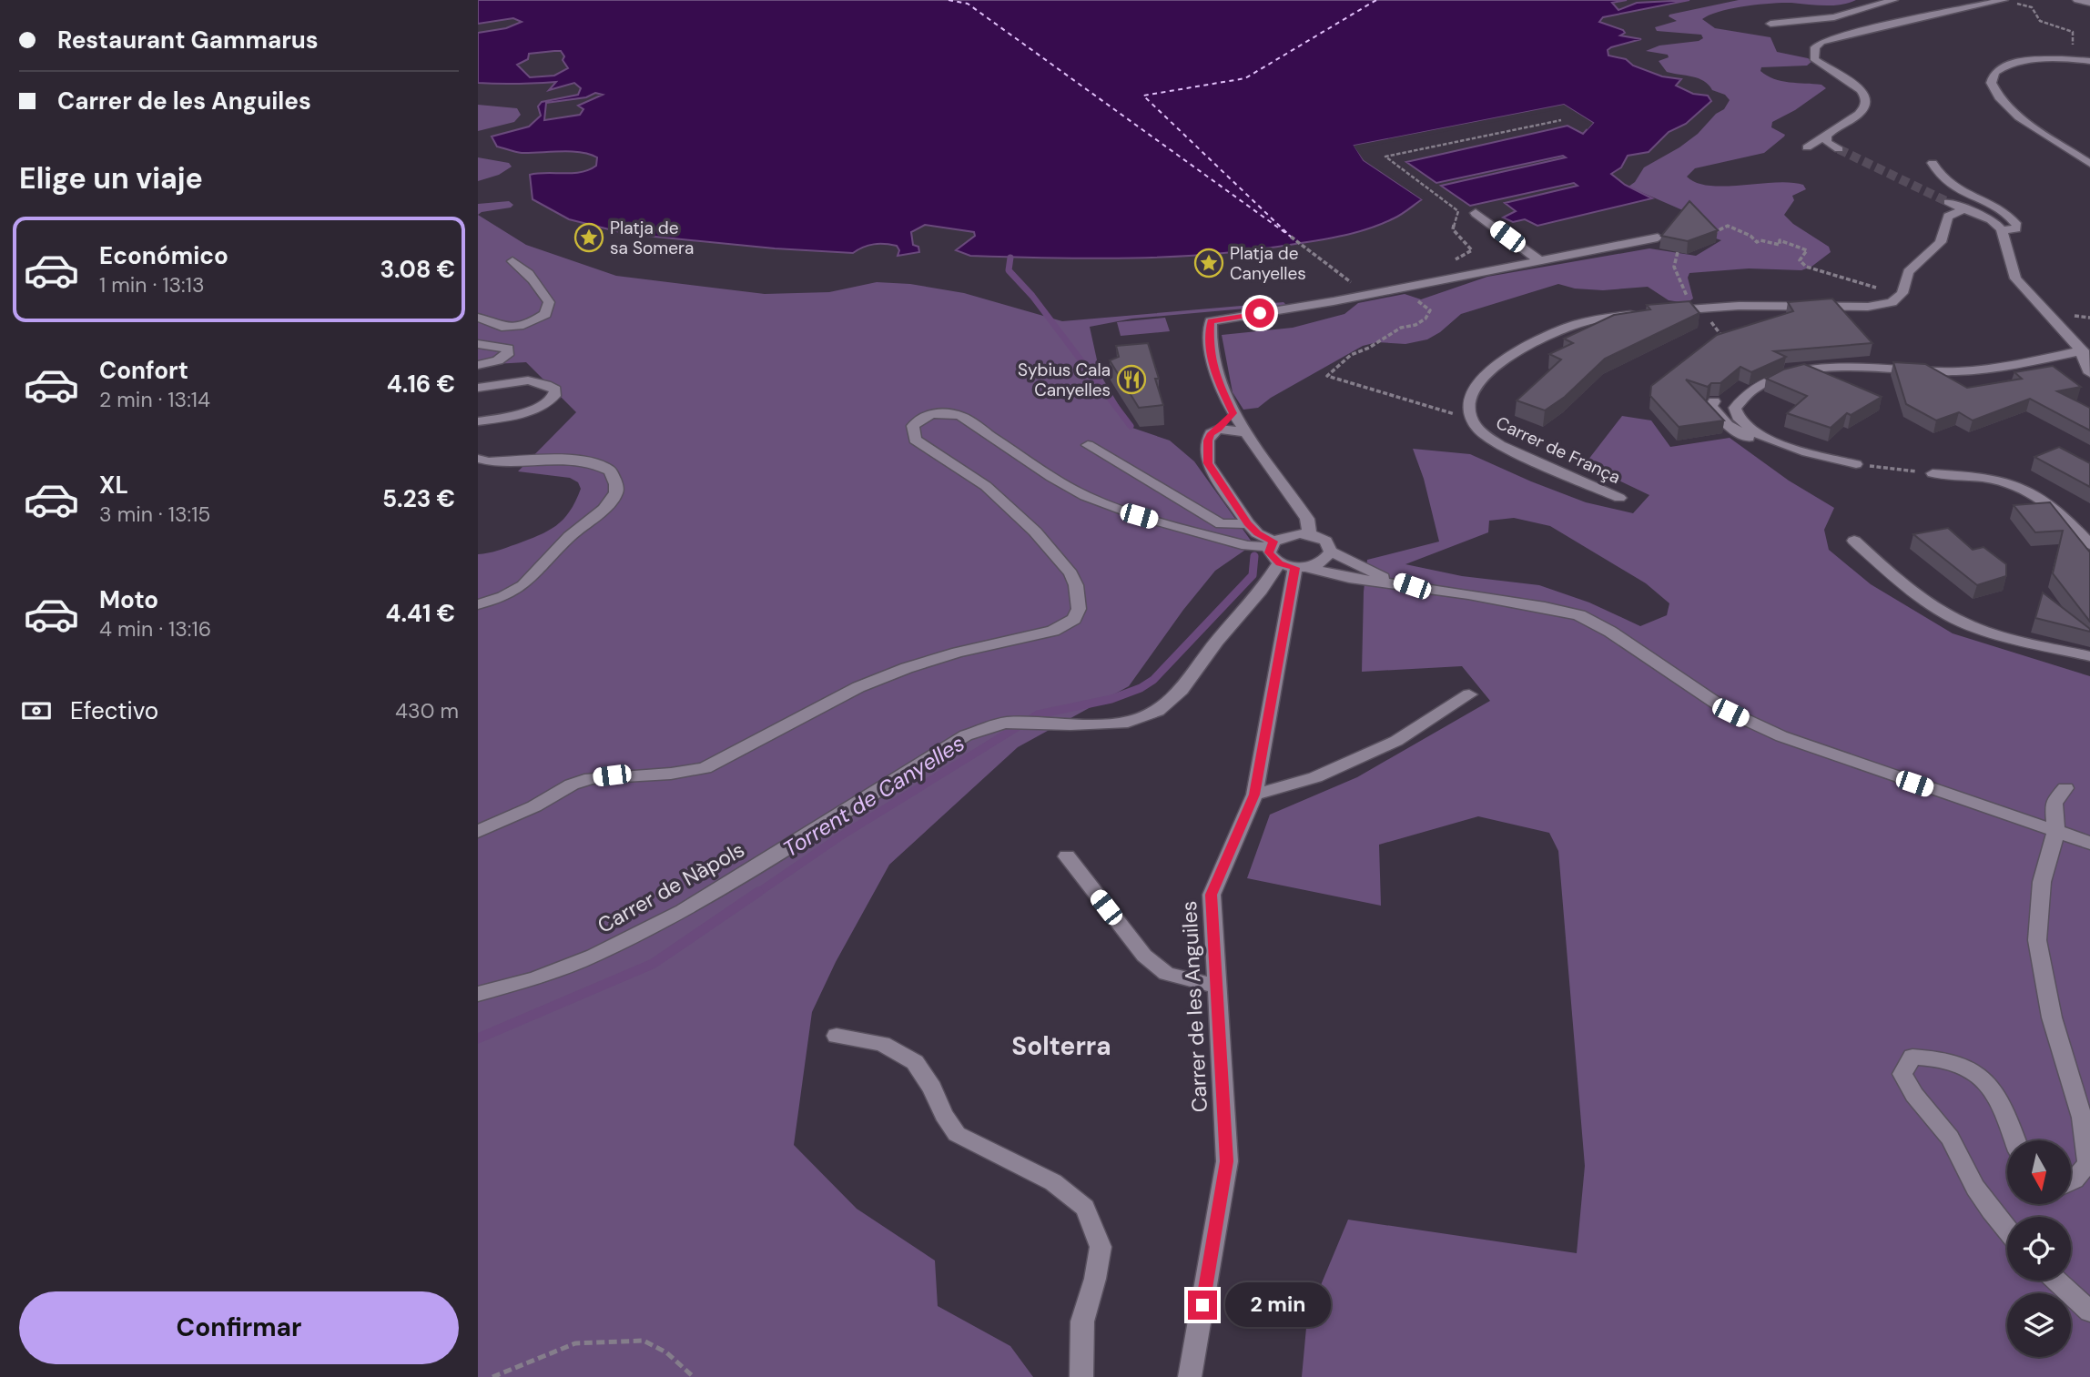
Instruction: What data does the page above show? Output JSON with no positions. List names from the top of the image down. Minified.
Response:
{"streets":{"street":["Carrer de França","Carrer de Nàpols","Carrer de les Anguiles"]},"crossings":[["Carrer de Nàpols","Carrer de les Anguiles"]],"districts":["Solterra"],"water":["Torrent de Canyelles"],"places":{"place":["Platja de sa Somera","Platja de Canyelles"],"restaurant":["Sybius Cala Canyelles"]},"north":"bottom","page":{"banner":["Restaurant Gammarus","Carrer de les Anguiles"],"heading":"Elige un viaje","list":[{"name":"Económico","note":"1 min · 13:13","value":"3.08 €"},{"name":"Confort","note":"2 min · 13:14","value":"4.16 €"},{"name":"XL","note":"3 min · 13:15","value":"5.23 €"},{"name":"Moto","note":"4 min · 13:16","value":"4.41 €"}],"pay":["Efectivo","430 m"],"buttons":"Confirmar","bubble":"2 min"}}
